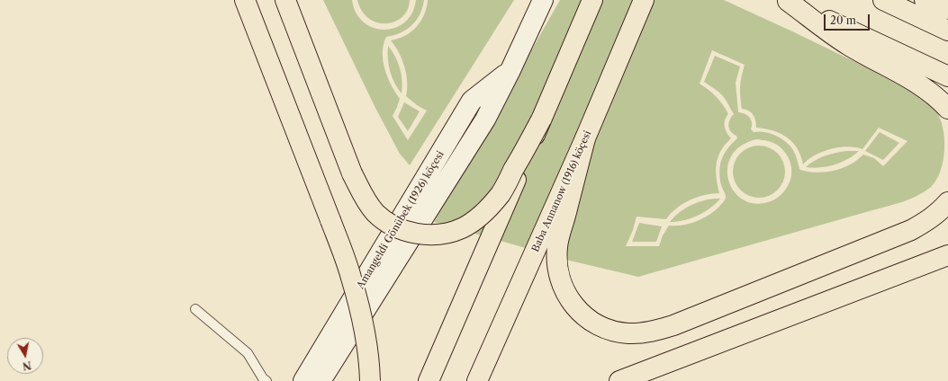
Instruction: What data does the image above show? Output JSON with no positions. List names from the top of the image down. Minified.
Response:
{"streets":{"main road":["Baba Annanow (1916) köçesi"],"street":["Amangeldi Gönübek (1926) köçesi"]},"scale_bar":"20 m","north":"bottom"}
